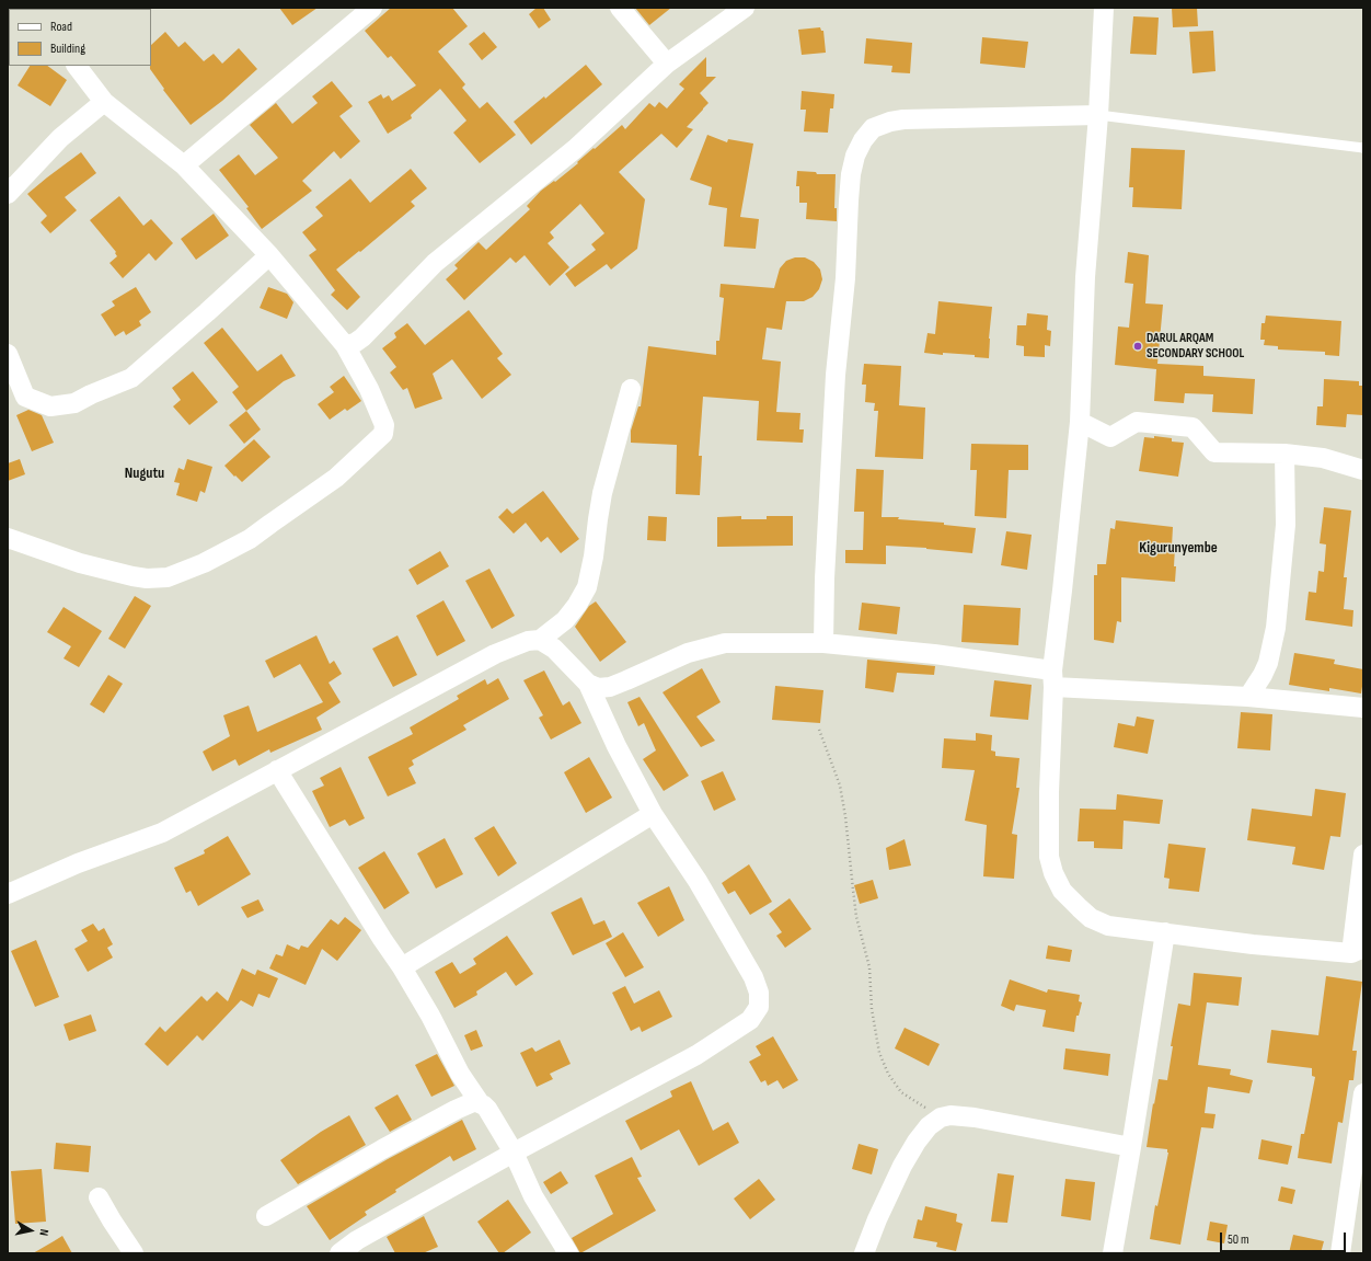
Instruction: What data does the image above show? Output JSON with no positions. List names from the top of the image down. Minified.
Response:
{"districts":["Nugutu","Kigurunyembe"],"places":["DARUL ARQAM SECONDARY SCHOOL"],"legend":["Road","Building"],"scale_bar":"50 m","north":"right"}
